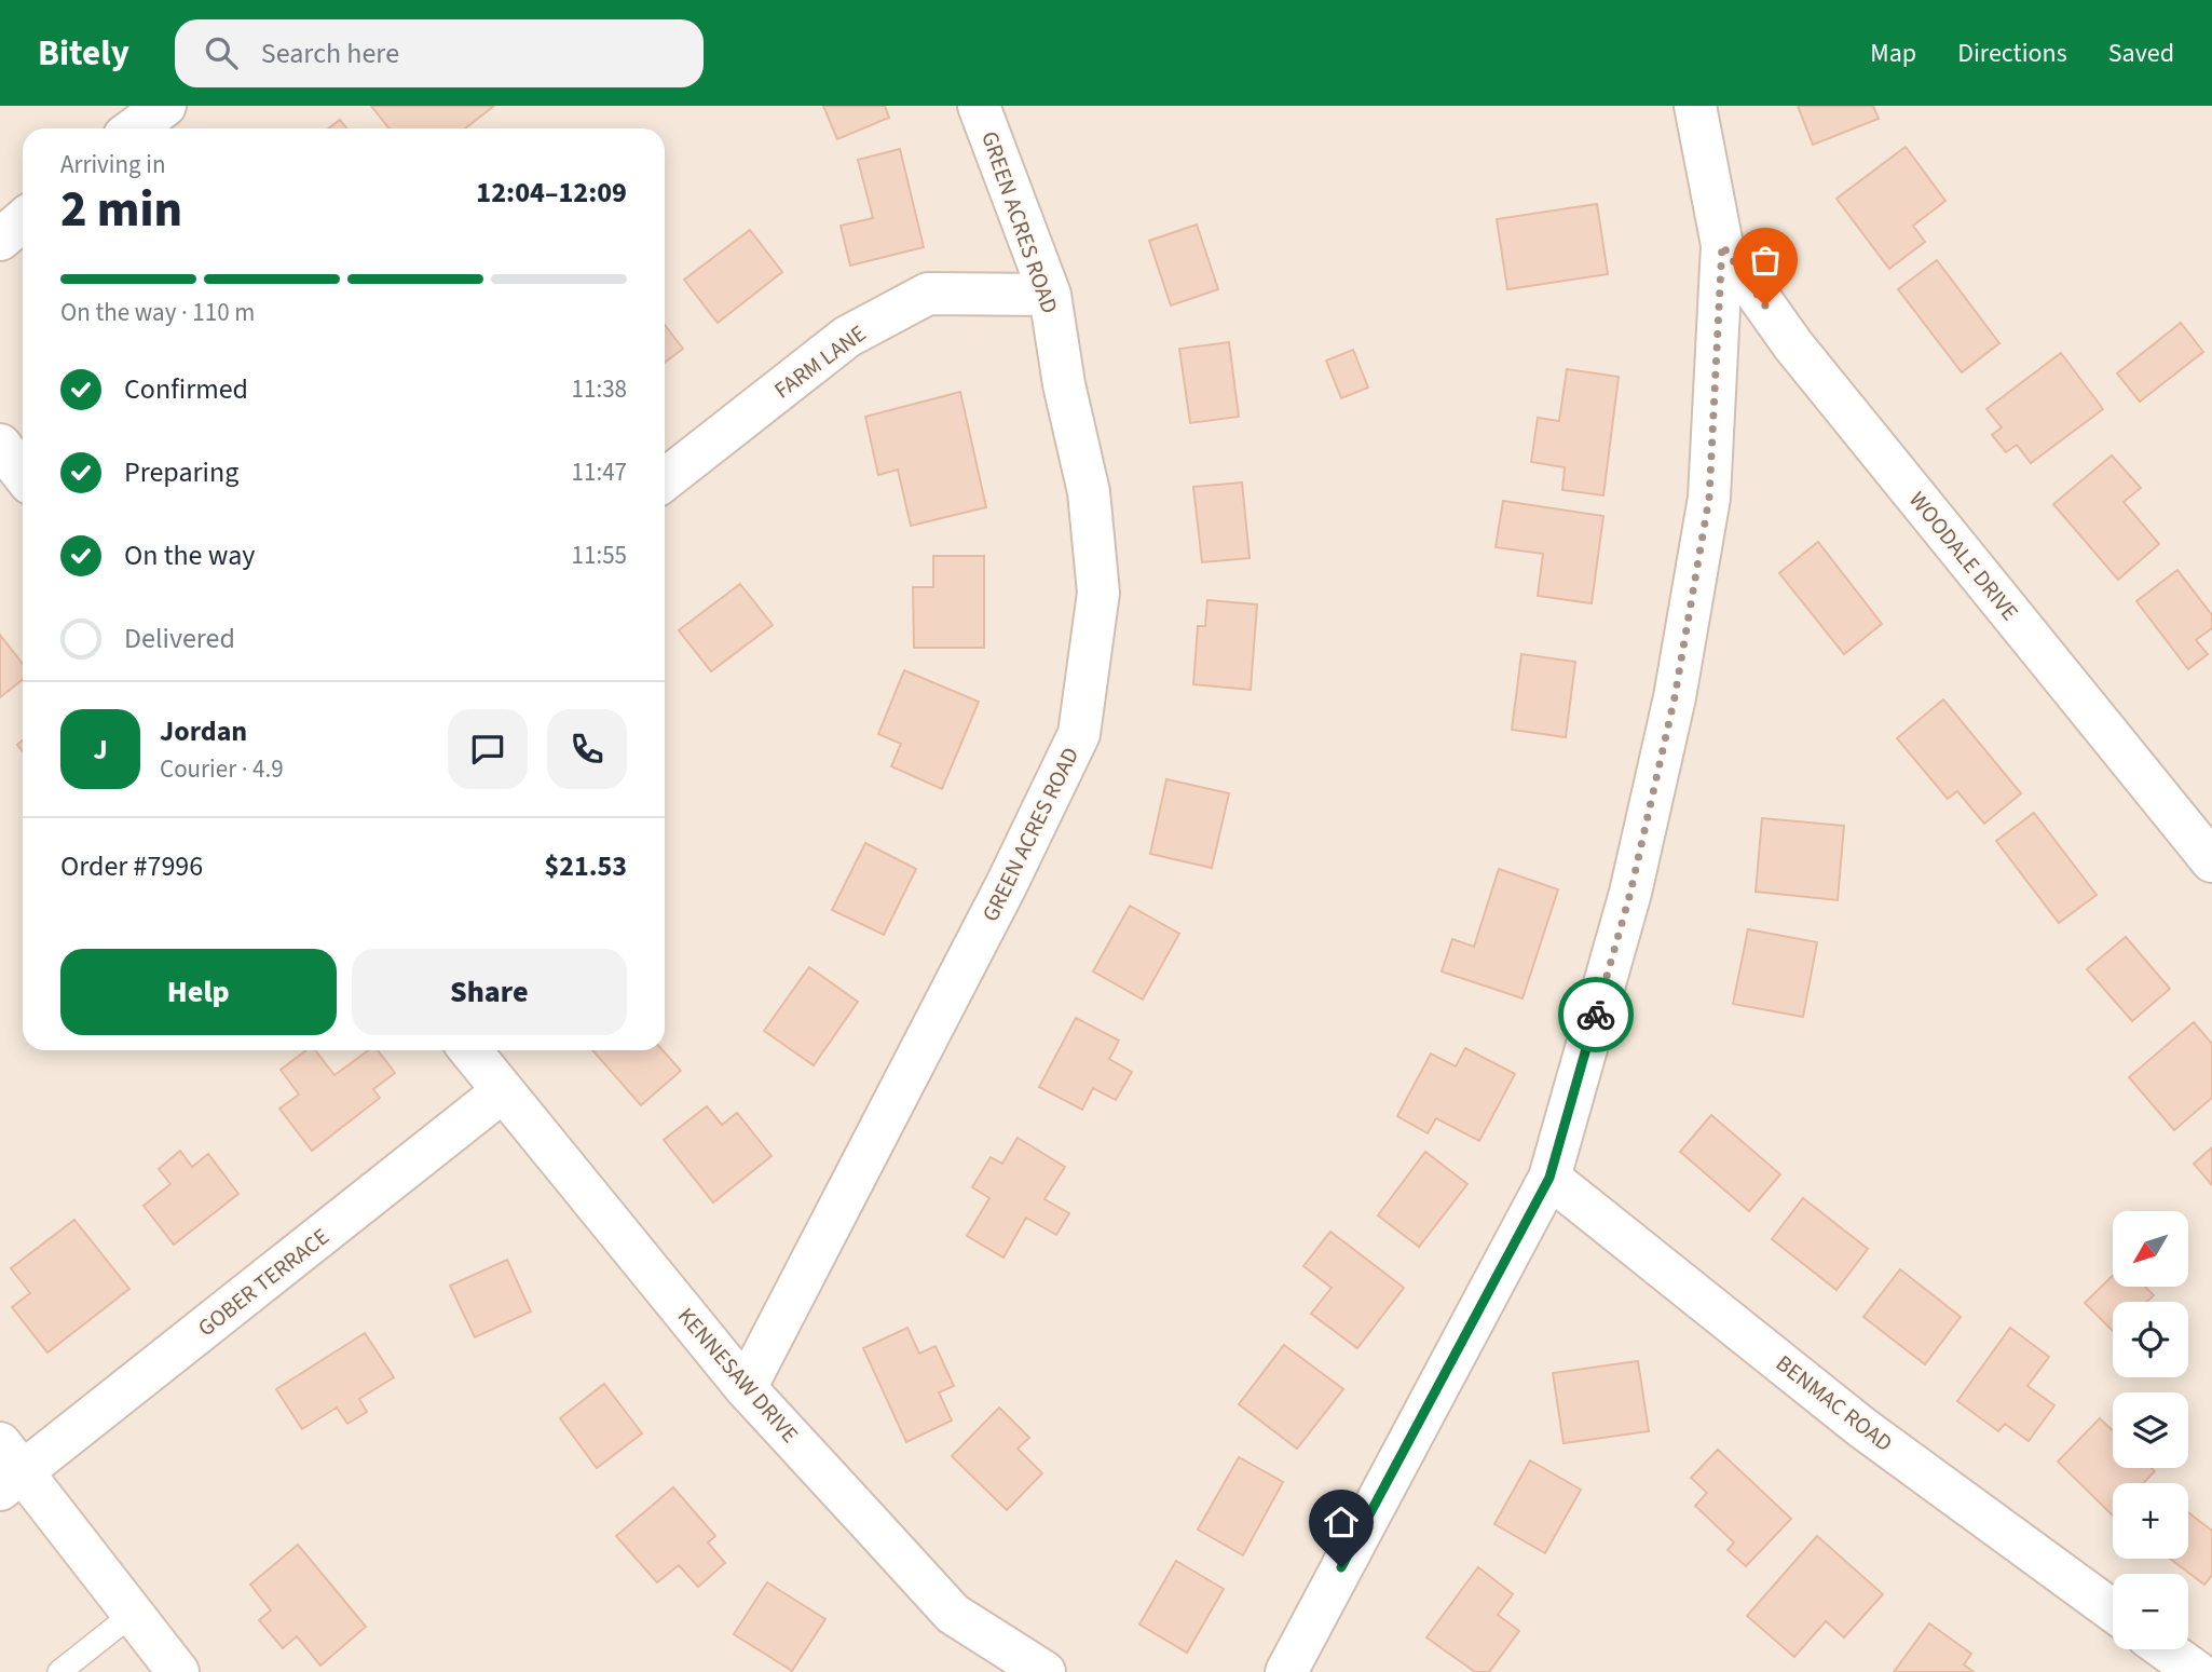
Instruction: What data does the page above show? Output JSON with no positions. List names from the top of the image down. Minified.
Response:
{"streets":{"street":["GREEN ACRES ROAD","FARM LANE","WOODALE DRIVE","GOBER TERRACE","KENNESAW DRIVE","BENMAC ROAD"]},"crossings":[["GREEN ACRES ROAD","FARM LANE"],["GREEN ACRES ROAD","KENNESAW DRIVE"],["GOBER TERRACE","KENNESAW DRIVE"]],"north":"bottom left","page":{"header":"Bitely","search":"Search here","nav":["Map","Directions","Saved"],"heading":["2 min","Arriving in","12:04–12:09"],"panel":["Jordan","Courier · 4.9","Order #7996","$21.53"],"bar":"On the way · 110 m","list":[["Confirmed","11:38"],["Preparing","11:47"],["On the way","11:55"],"Delivered"],"round":"J","buttons":["Help","Share"],"map_buttons":["+","−"]}}
